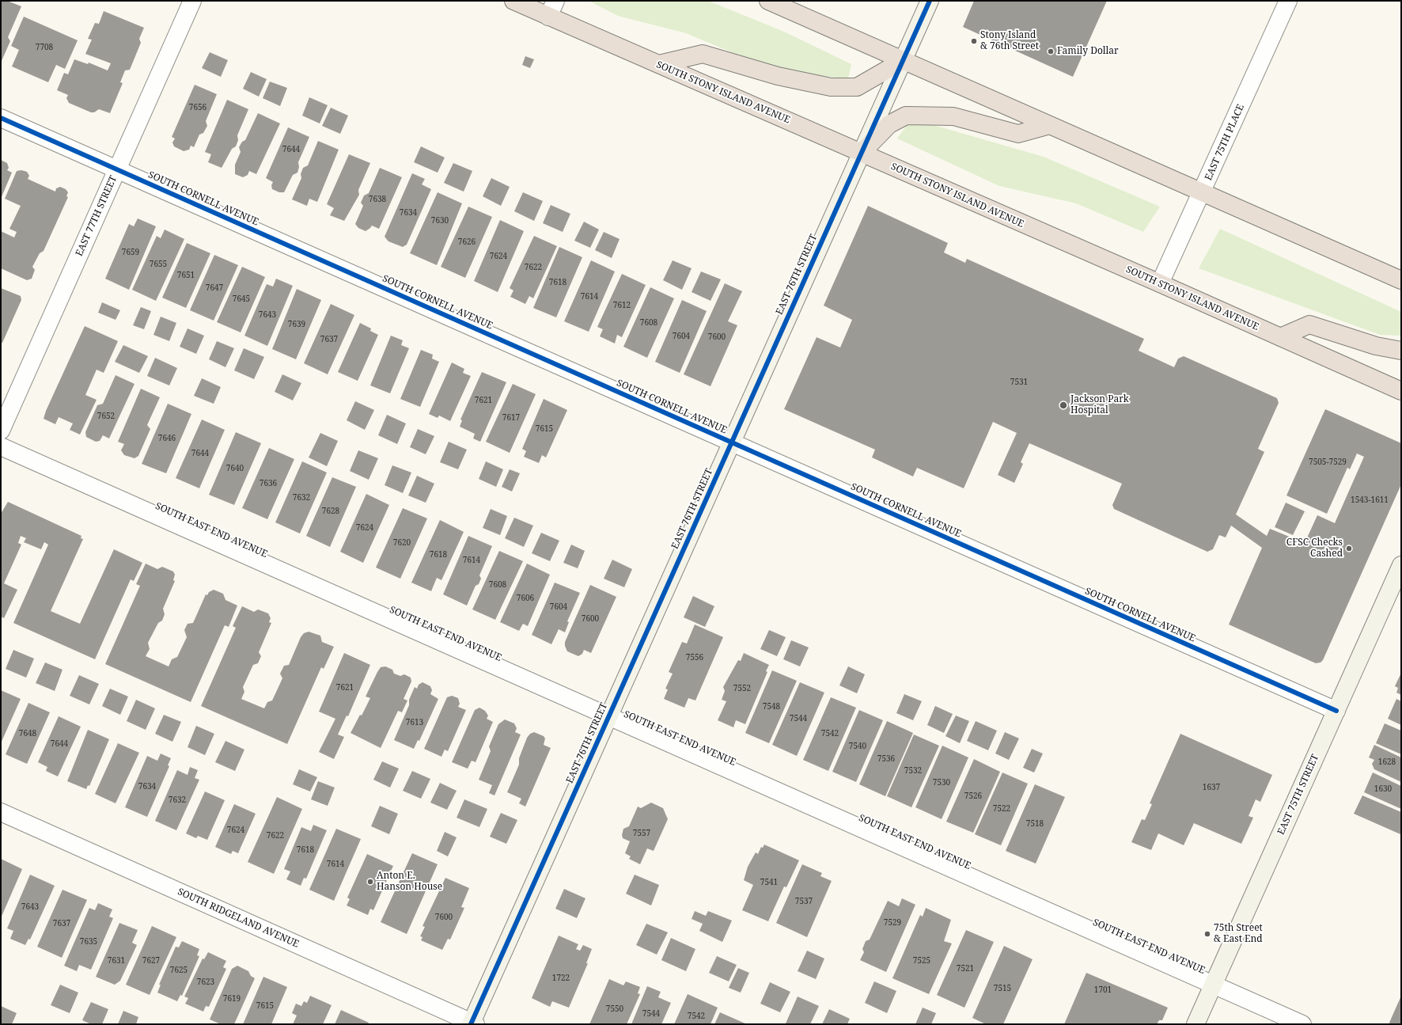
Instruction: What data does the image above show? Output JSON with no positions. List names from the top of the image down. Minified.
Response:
{"streets":{"highway":["SOUTH STONY ISLAND AVENUE"],"street":["EAST 75TH PLACE","SOUTH CORNELL AVENUE","EAST 77TH STREET","EAST 76TH STREET","SOUTH EAST END AVENUE","EAST 75TH STREET","SOUTH RIDGELAND AVENUE"]},"crossings":[["SOUTH STONY ISLAND AVENUE","EAST 75TH PLACE"],["SOUTH STONY ISLAND AVENUE","EAST 76TH STREET"],["SOUTH CORNELL AVENUE","EAST 77TH STREET"],["SOUTH CORNELL AVENUE","EAST 76TH STREET"],["SOUTH CORNELL AVENUE","EAST 75TH STREET"],["EAST 76TH STREET","SOUTH EAST END AVENUE"],["EAST 76TH STREET","SOUTH RIDGELAND AVENUE"],["SOUTH EAST END AVENUE","EAST 75TH STREET"]],"places":["Stony Island & 76th Street","Family Dollar","Jackson Park Hospital","CFSC Checks Cashed","Anton E. Hanson House","75th Street & East End"],"house_numbers":["7708","7656","7644","7638","7634","7630","7626","7659","7624","7655","7622","7651","7618","7647","7614","7645","7612","7643","7608","7639","7604","7600","7637","7531","7621","7652","7617","7615","7646","7644","7505-7529","7640","7636","7632","1543-1611","7628","7624","7620","7618","7614","7608","7606","7604","7600","7556","7621","7552","7548","7544","7613","7648","7542","7644","7540","7536","1628","7532","7530","7634","1637","1630","7526","7632","7522","7518","7624","7557","7622","7618","7614","7541","7537","7643","7600","7529","7637","7635","7631","7627","7525","7521","7625","1722","7623","7515","1701","7619","7615","7550","7544","7542"]}
